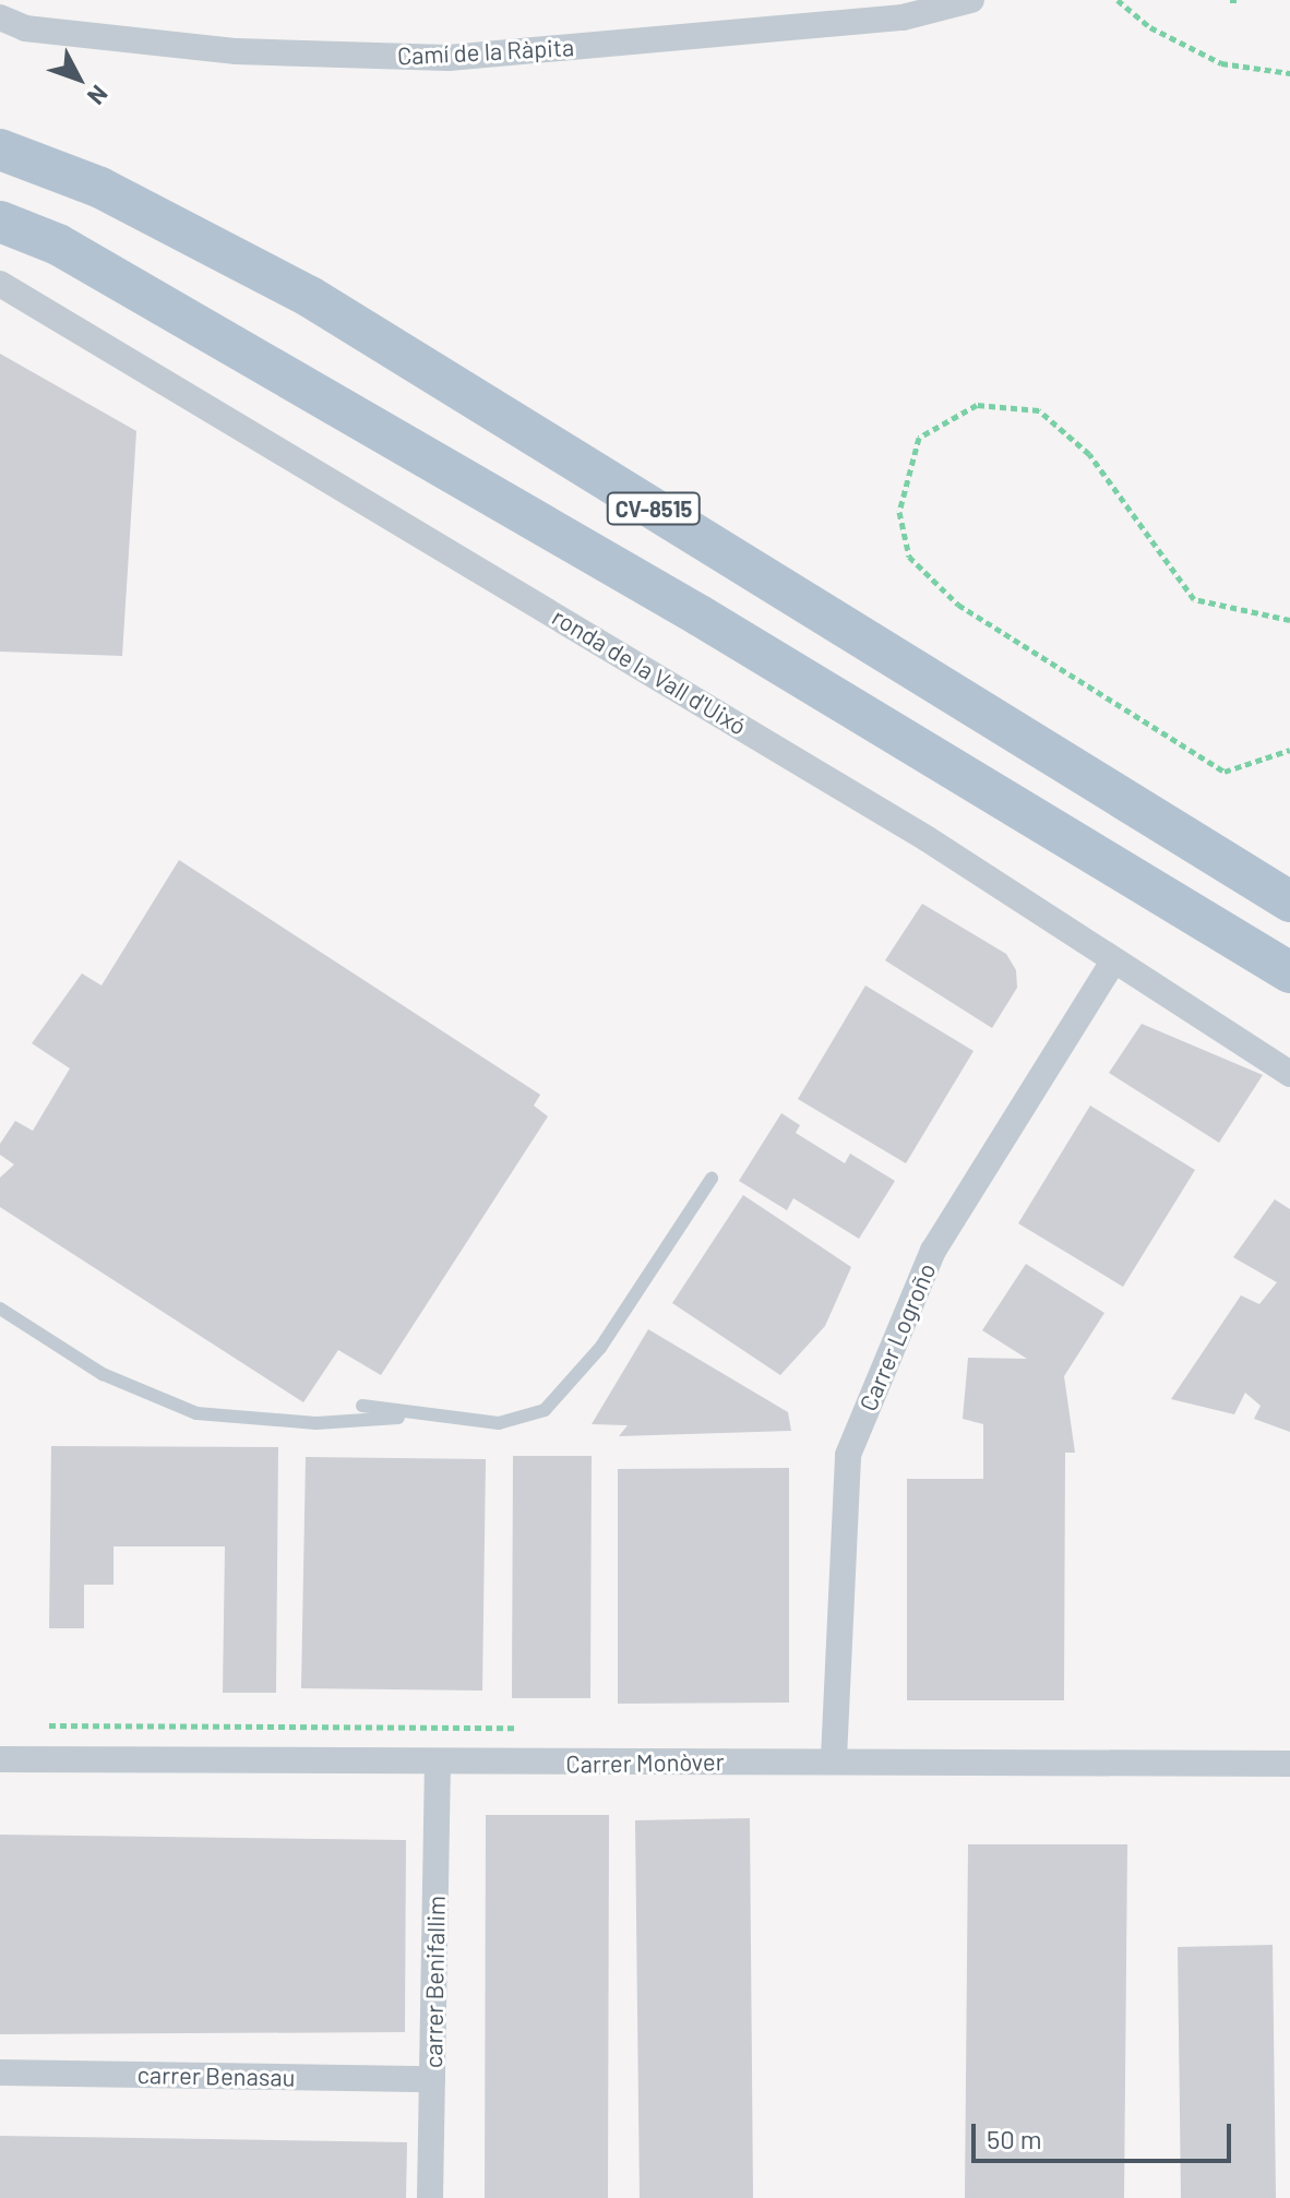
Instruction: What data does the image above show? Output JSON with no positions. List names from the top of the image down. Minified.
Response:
{"streets":{"main road":["CV-8515"],"street":["Camí de la Ràpita","ronda de la Vall d'Uixó","Carrer Logroño","Carrer Monòver","carrer Benifallim","carrer Benasau"]},"crossings":[["ronda de la Vall d'Uixó","Carrer Logroño"],["Carrer Logroño","Carrer Monòver"],["Carrer Monòver","carrer Benifallim"],["carrer Benifallim","carrer Benasau"]],"scale_bar":"50 m","north":"bottom right"}
